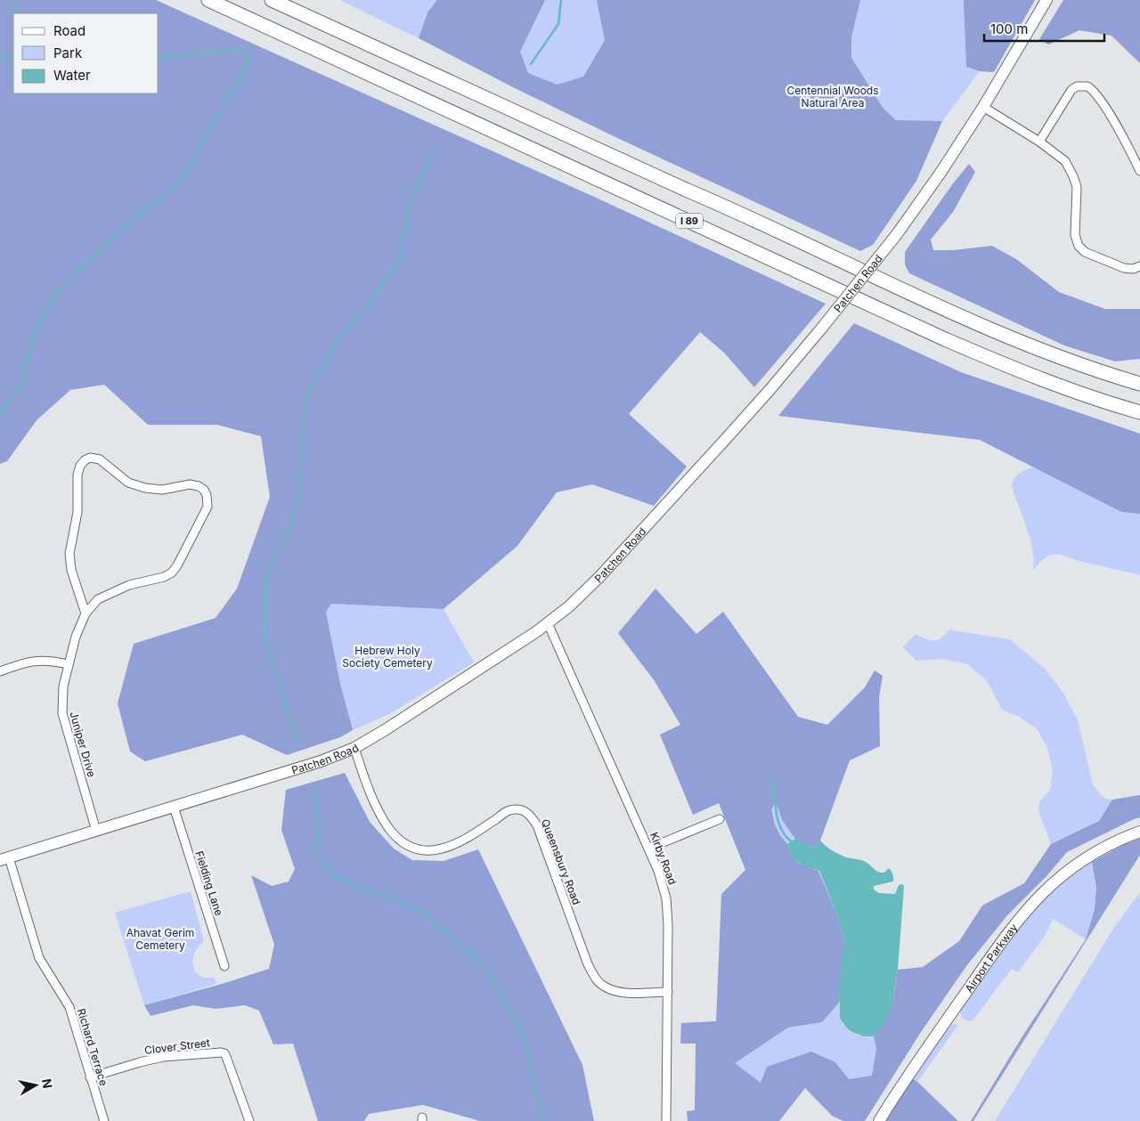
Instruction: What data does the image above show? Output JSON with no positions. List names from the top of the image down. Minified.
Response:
{"streets":{"highway":["I 89"],"street":["Patchen Road","Juniper Drive","Kirby Road","Queensbury Road","Fielding Lane","Airport Parkway","Clover Street","Richard Terrace"]},"crossings":[["Patchen Road","Juniper Drive"],["Patchen Road","Kirby Road"],["Patchen Road","Queensbury Road"],["Patchen Road","Fielding Lane"],["Patchen Road","Richard Terrace"],["Kirby Road","Queensbury Road"],["Clover Street","Richard Terrace"]],"parks":["Centennial Woods Natural Area","Hebrew Holy Society Cemetery","Ahavat Gerim Cemetery"],"legend":["Road","Park","Water"],"scale_bar":"100 m","north":"right"}
